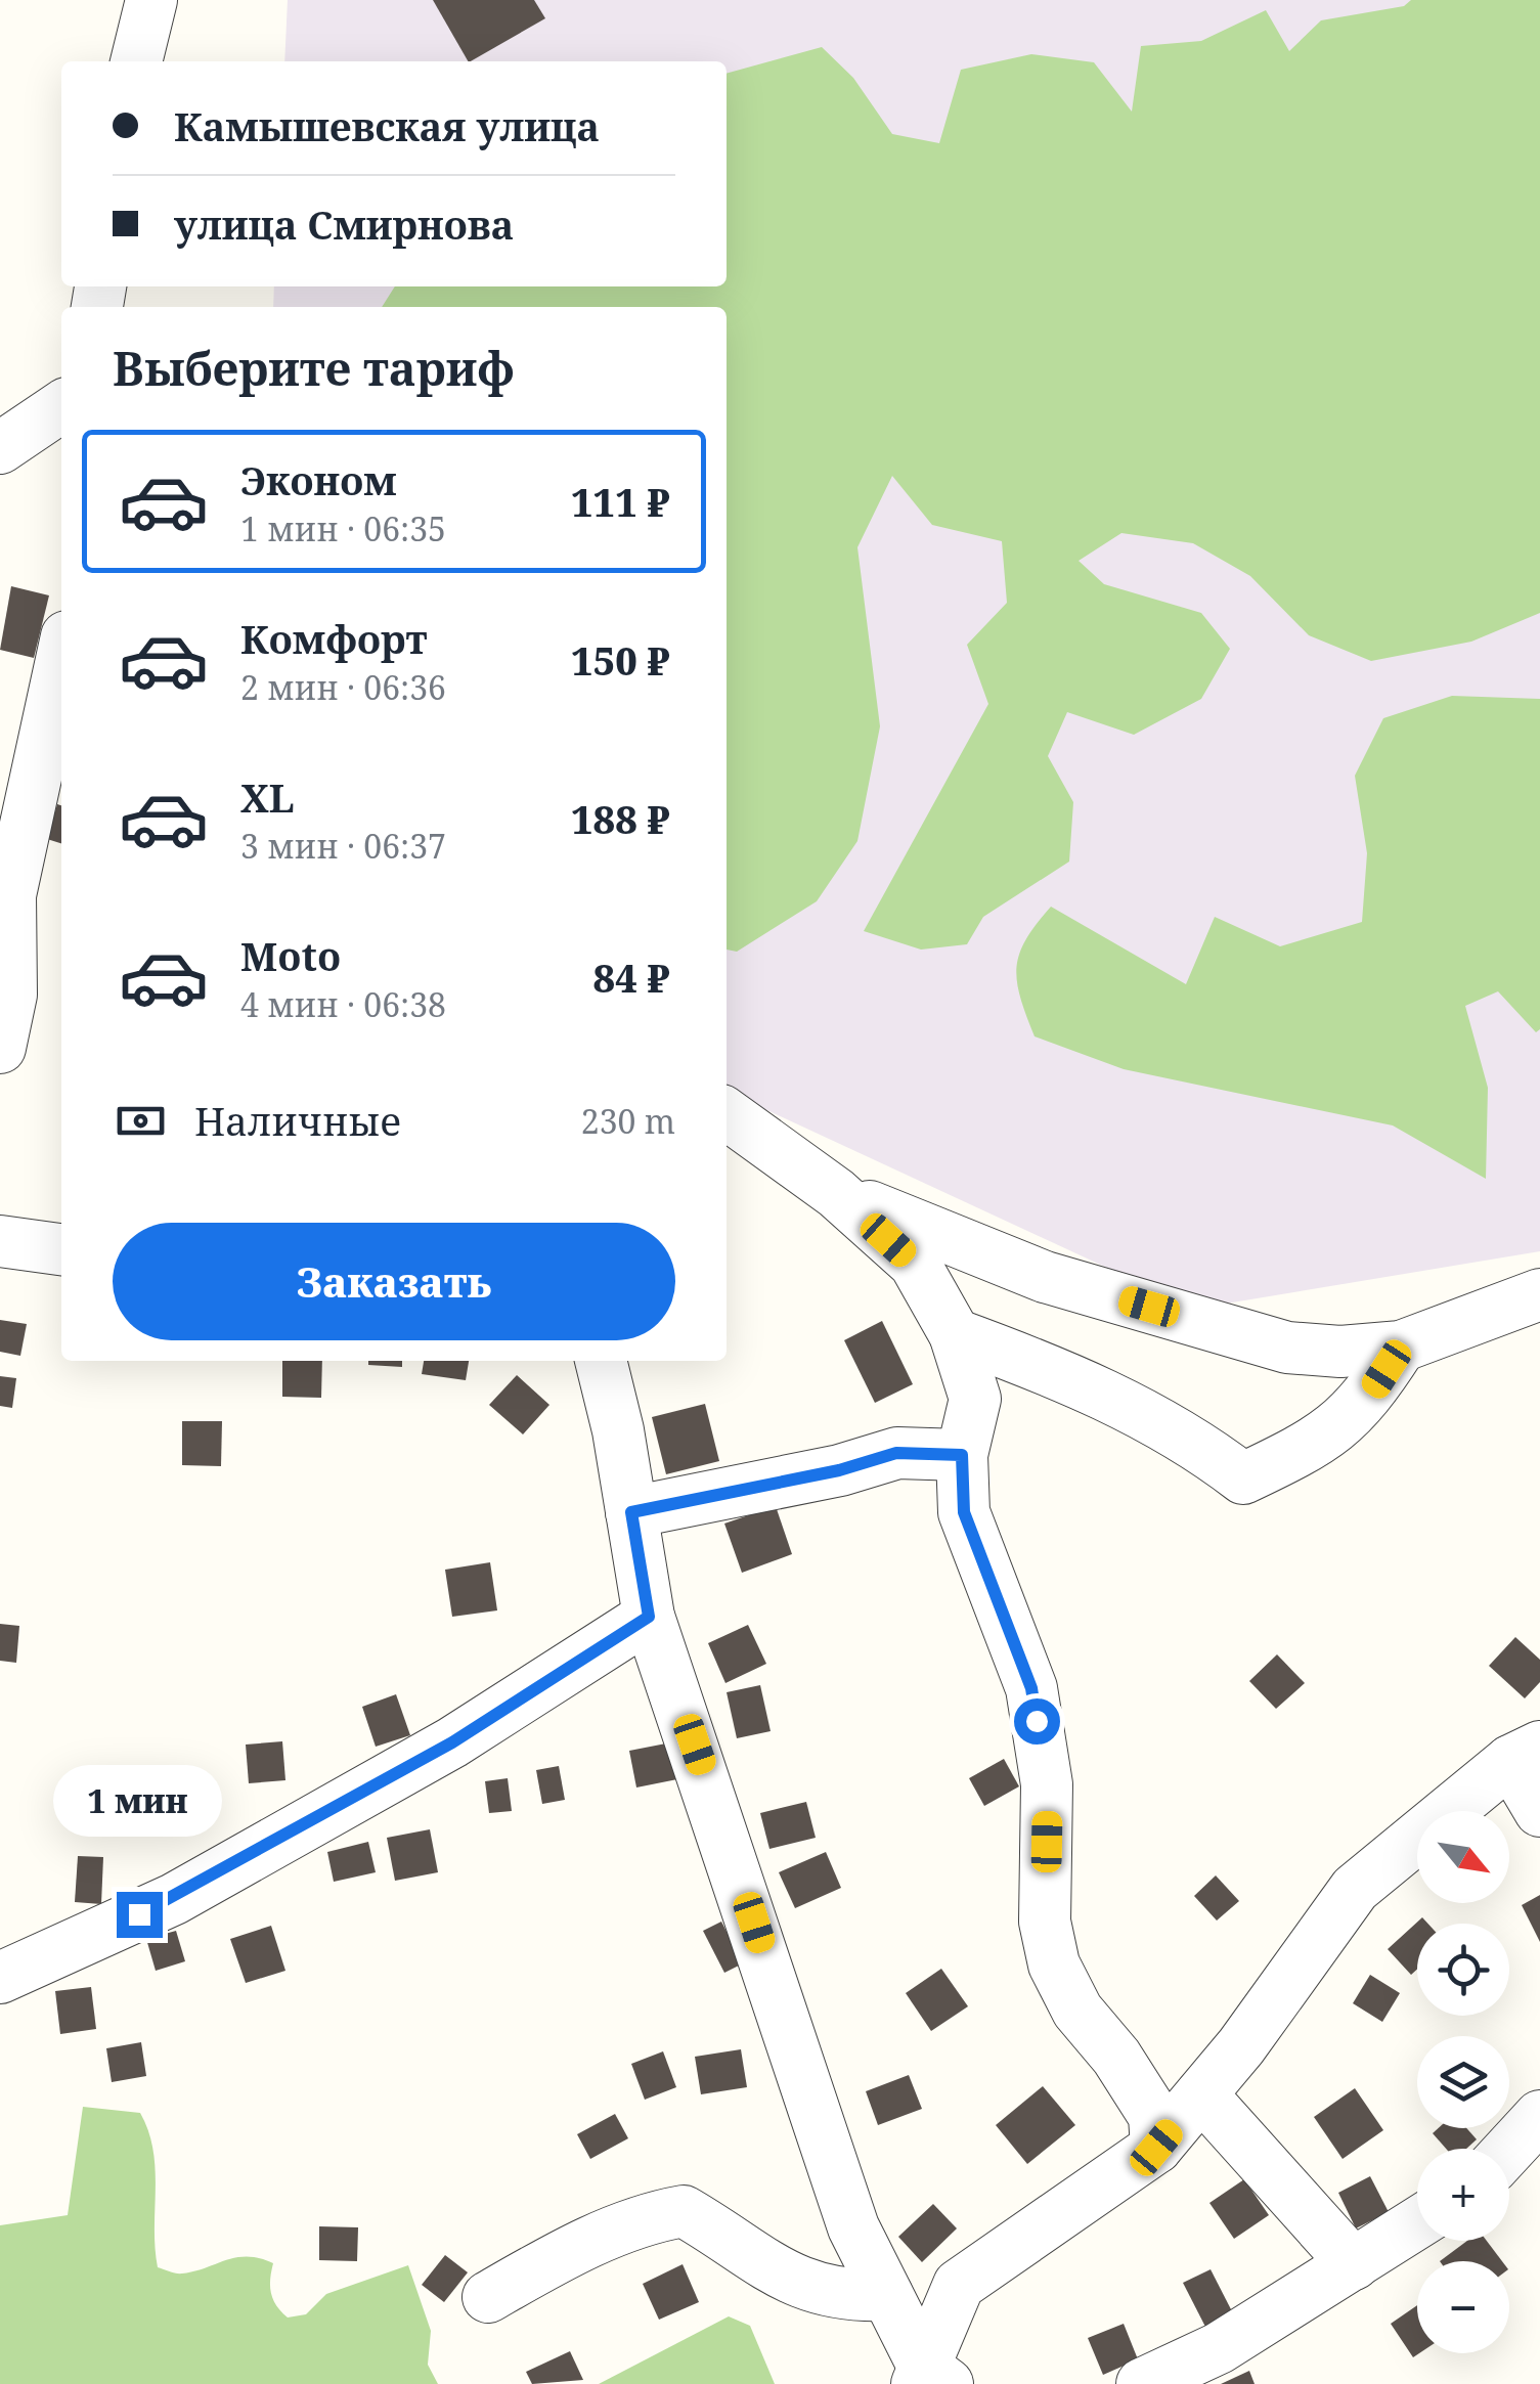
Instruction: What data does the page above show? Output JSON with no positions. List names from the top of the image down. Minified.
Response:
{"north":"bottom right","page":{"banner":["Камышевская улица","улица Смирнова"],"heading":"Выберите тариф","list":[{"name":"Эконом","note":"1 мин · 06:35","value":"111 ₽"},{"name":"Комфорт","note":"2 мин · 06:36","value":"150 ₽"},{"name":"XL","note":"3 мин · 06:37","value":"188 ₽"},{"name":"Moto","note":"4 мин · 06:38","value":"84 ₽"}],"pay":["Наличные","230 m"],"buttons":"Заказать","bubble":"1 мин","map_buttons":["+","−"]}}
